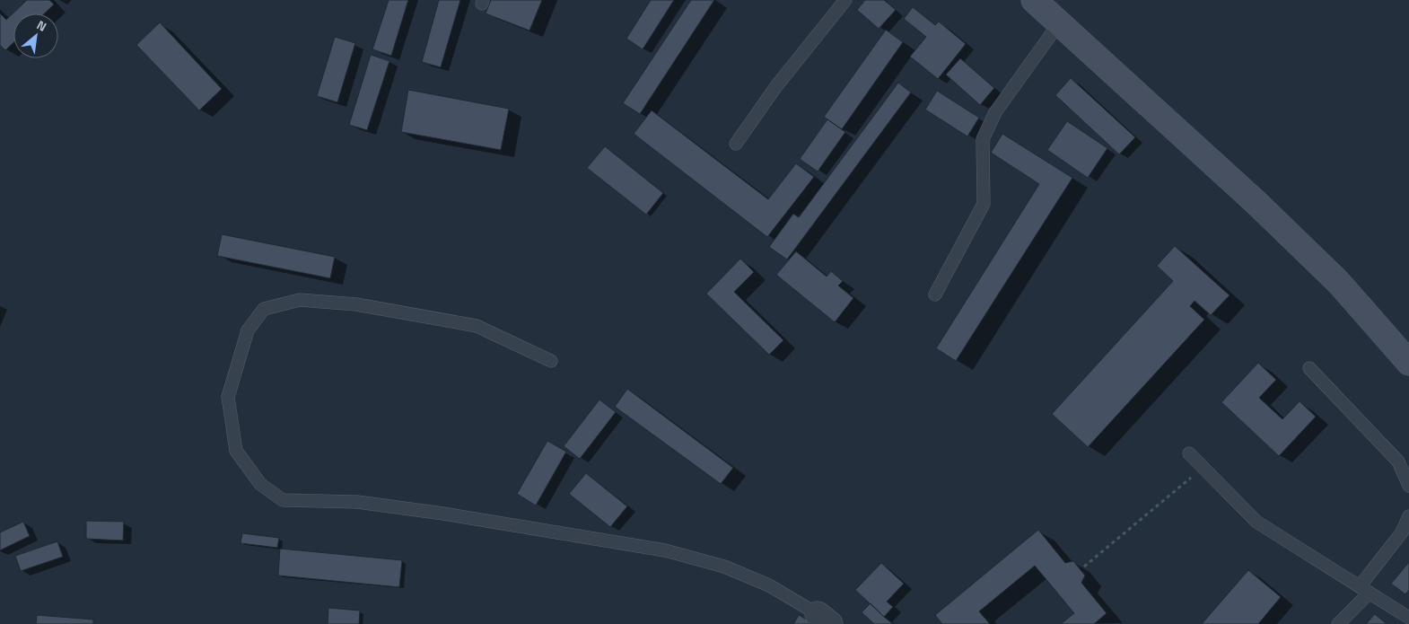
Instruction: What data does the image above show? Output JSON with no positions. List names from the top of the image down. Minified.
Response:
{"north":"top right"}
